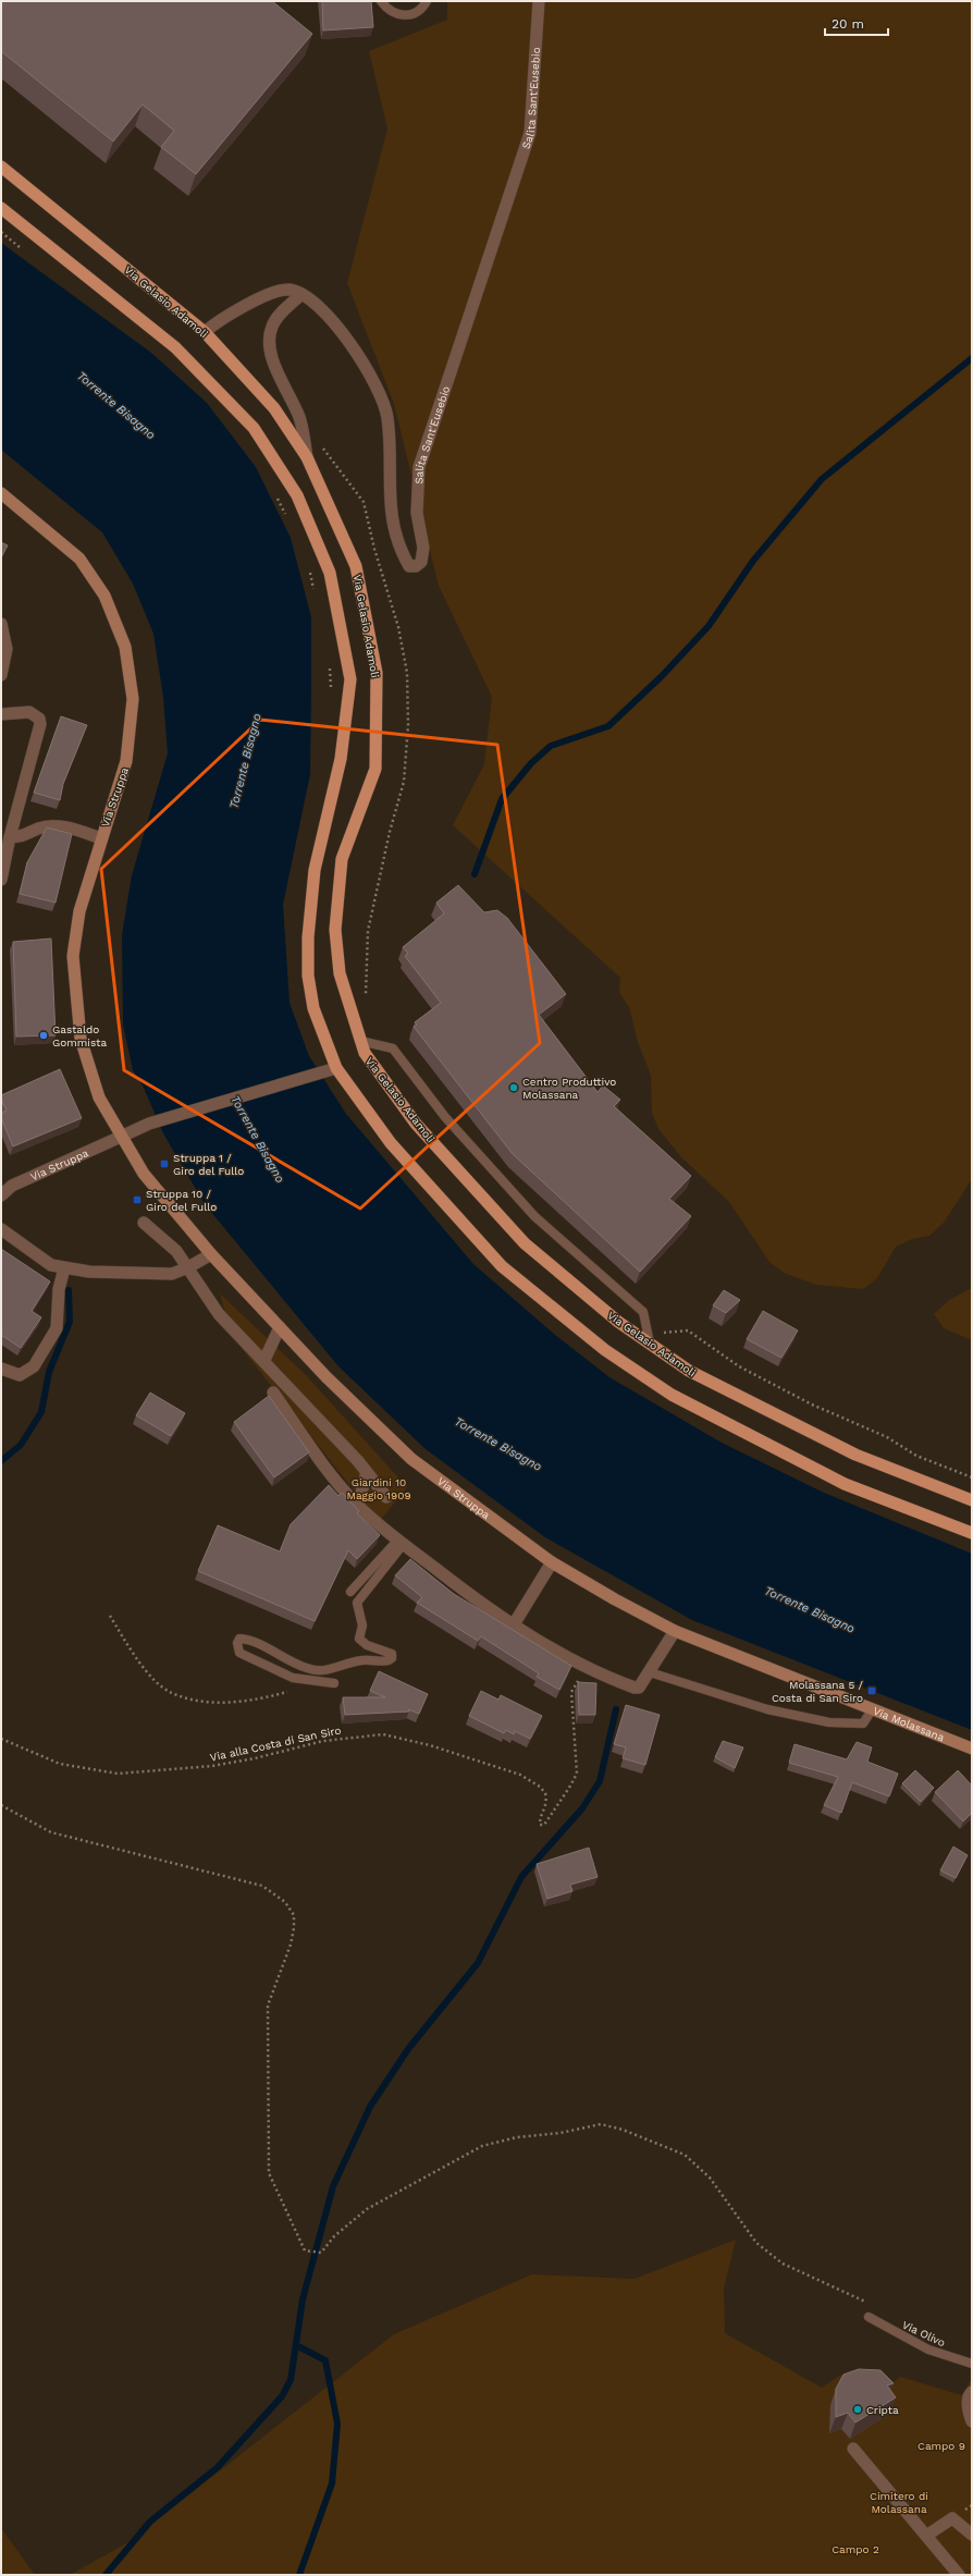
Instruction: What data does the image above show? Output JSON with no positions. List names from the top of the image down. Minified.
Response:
{"streets":{"main road":["Via Gelasio Adamoli","Via Struppa","Via Molassana"],"street":["Salita Sant'Eusebio"],"lane":["Via Olivo"],"path":["Via alla Costa di San Siro"]},"crossings":[["Salita Sant'Eusebio","Via Gelasio Adamoli"],["Via Struppa","Via Molassana"]],"water":["Torrente Bisagno"],"parks":["Giardini 10 Maggio 1909","Campo 9","Cimitero di Molassana","Campo 2"],"places":{"other":["Gastaldo Gommista","Centro Produttivo Molassana","Cripta"],"transit":["Struppa 1 / Giro del Fullo","Struppa 10 / Giro del Fullo","Molassana 5 / Costa di San Siro"]},"scale_bar":"20 m"}
